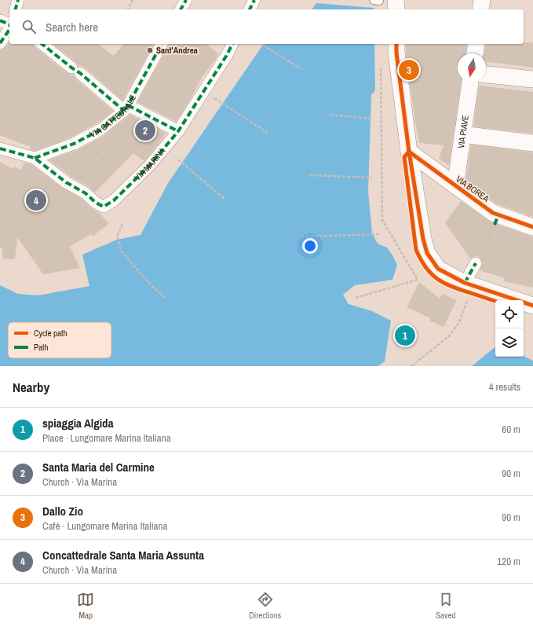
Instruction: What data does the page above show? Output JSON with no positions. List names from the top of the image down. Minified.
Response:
{"streets":{"street":["VIA CATTEDRALE","VIA PIAVE","VIA MARINA","VIA BOREA"]},"crossings":[["VIA CATTEDRALE","VIA MARINA"],["VIA PIAVE","VIA BOREA"]],"places":["Sant'Andrea"],"legend":["Cycle path","Path"],"north":"bottom","page":{"search":"Search here","pins":["3","2","4","1"],"heading":["Nearby","4 results"],"list":[{"mark":"1","name":"spiaggia Algida","note":"Place · Lungomare Marina Italiana","value":"60 m"},{"mark":"2","name":"Santa Maria del Carmine","note":"Church · Via Marina","value":"90 m"},{"mark":"3","name":"Dallo Zio","note":"Café · Lungomare Marina Italiana","value":"90 m"},{"mark":"4","name":"Concattedrale Santa Maria Assunta","note":"Church · Via Marina","value":"120 m"}],"nav":["Map","Directions","Saved"]}}
